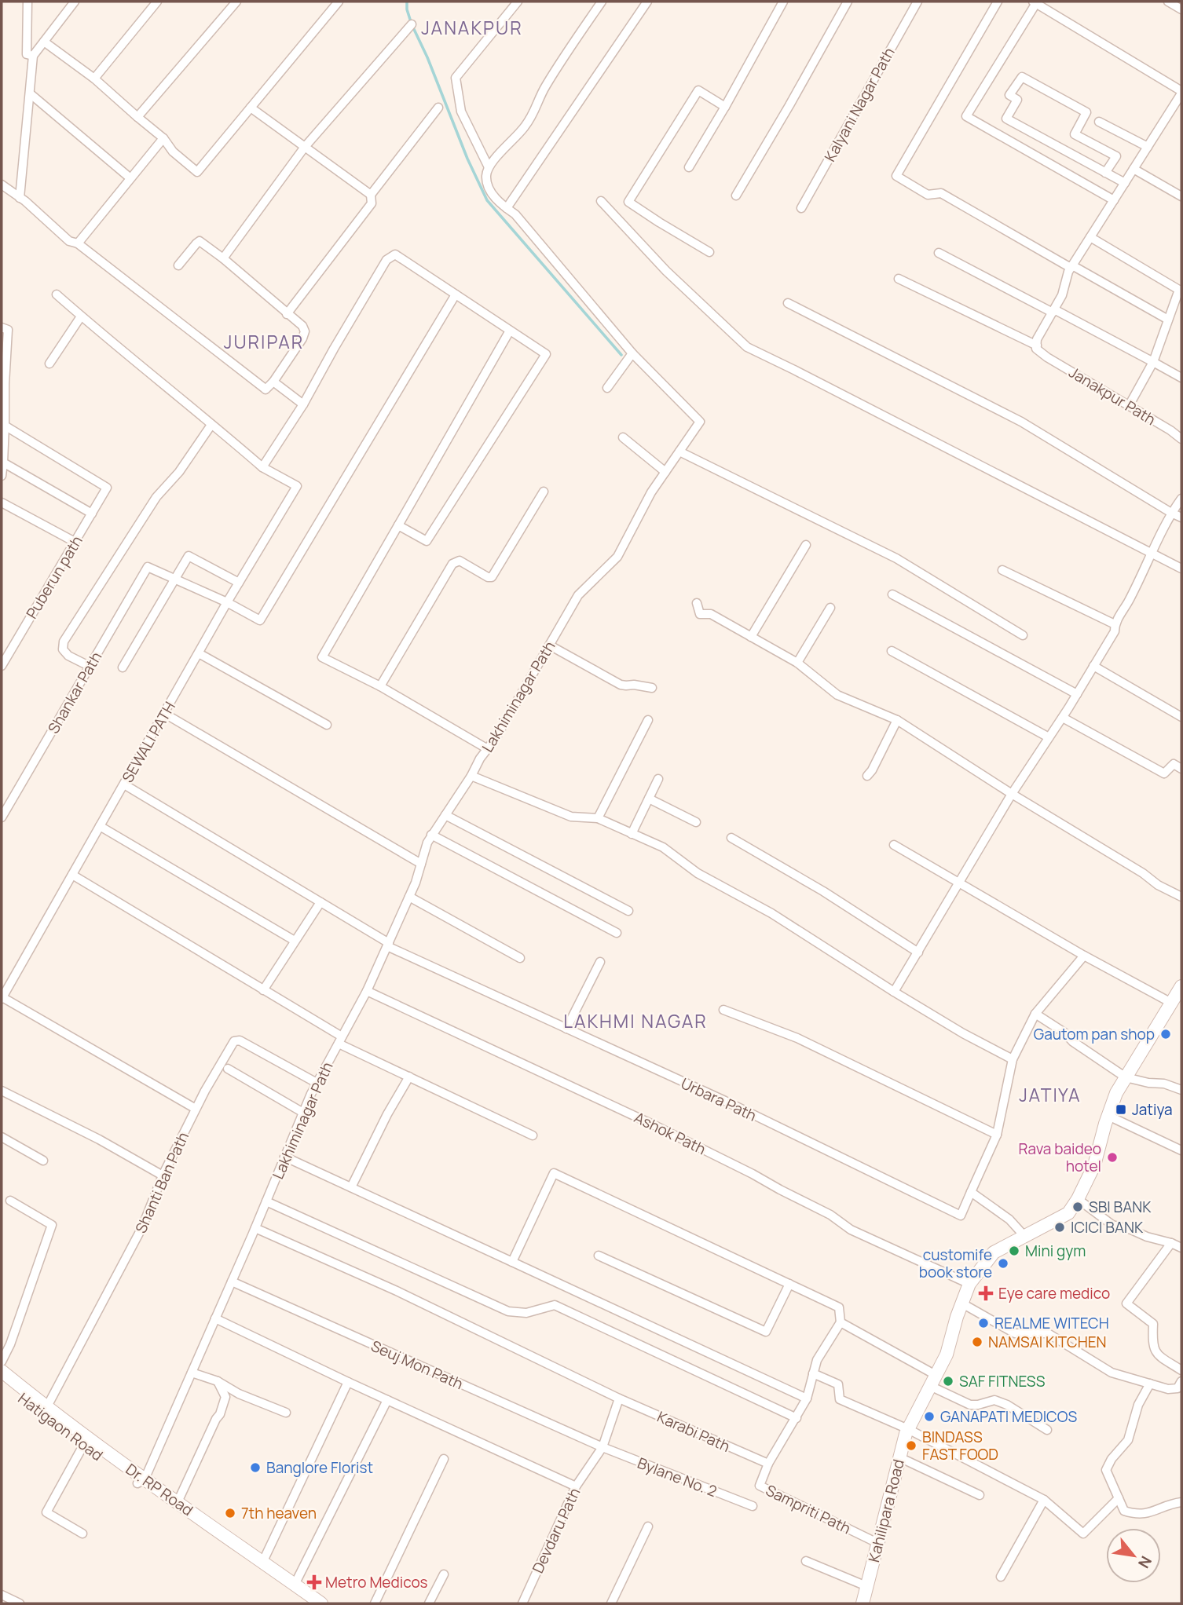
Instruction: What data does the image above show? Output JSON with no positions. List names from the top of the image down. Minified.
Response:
{"streets":{"main road":["Hatigaon Road","Dr. RP Road","Kahilipara Road"],"street":["Kalyani Nagar Path","Janakpur Path","Puberun path","Shankar Path","Lakhiminagar Path","SEWALI PATH","Urbara Path","Ashok Path","Shanti Ban Path","Seuj Mon Path","Karabi Path","Bylane No. 2","Sampriti Path","Devdaru Path"]},"crossings":[["Lakhiminagar Path","Urbara Path"],["Lakhiminagar Path","Ashok Path"],["Lakhiminagar Path","Shanti Ban Path"],["Lakhiminagar Path","Seuj Mon Path"],["Lakhiminagar Path","Hatigaon Road"],["Lakhiminagar Path","Karabi Path"],["Lakhiminagar Path","Dr. RP Road"],["SEWALI PATH","Urbara Path"],["Ashok Path","Kahilipara Road"],["Shanti Ban Path","Dr. RP Road"],["Seuj Mon Path","Bylane No. 2"],["Seuj Mon Path","Devdaru Path"],["Hatigaon Road","Dr. RP Road"],["Karabi Path","Sampriti Path"],["Karabi Path","Devdaru Path"],["Bylane No. 2","Devdaru Path"],["Sampriti Path","Kahilipara Road"]],"districts":["JANAKPUR","JURIPAR","LAKHMI NAGAR","JATIYA"],"places":{"other":["Gautom pan shop","Rava baideo hotel","SBI BANK","ICICI BANK","Mini gym","customife book store","REALME WITECH","NAMSAI KITCHEN","SAF FITNESS","GANAPATI MEDICOS","BINDASS FAST FOOD","Banglore Florist","7th heaven"],"transit":["Jatiya"],"health":["Eye care medico","Metro Medicos"]},"north":"bottom right"}
